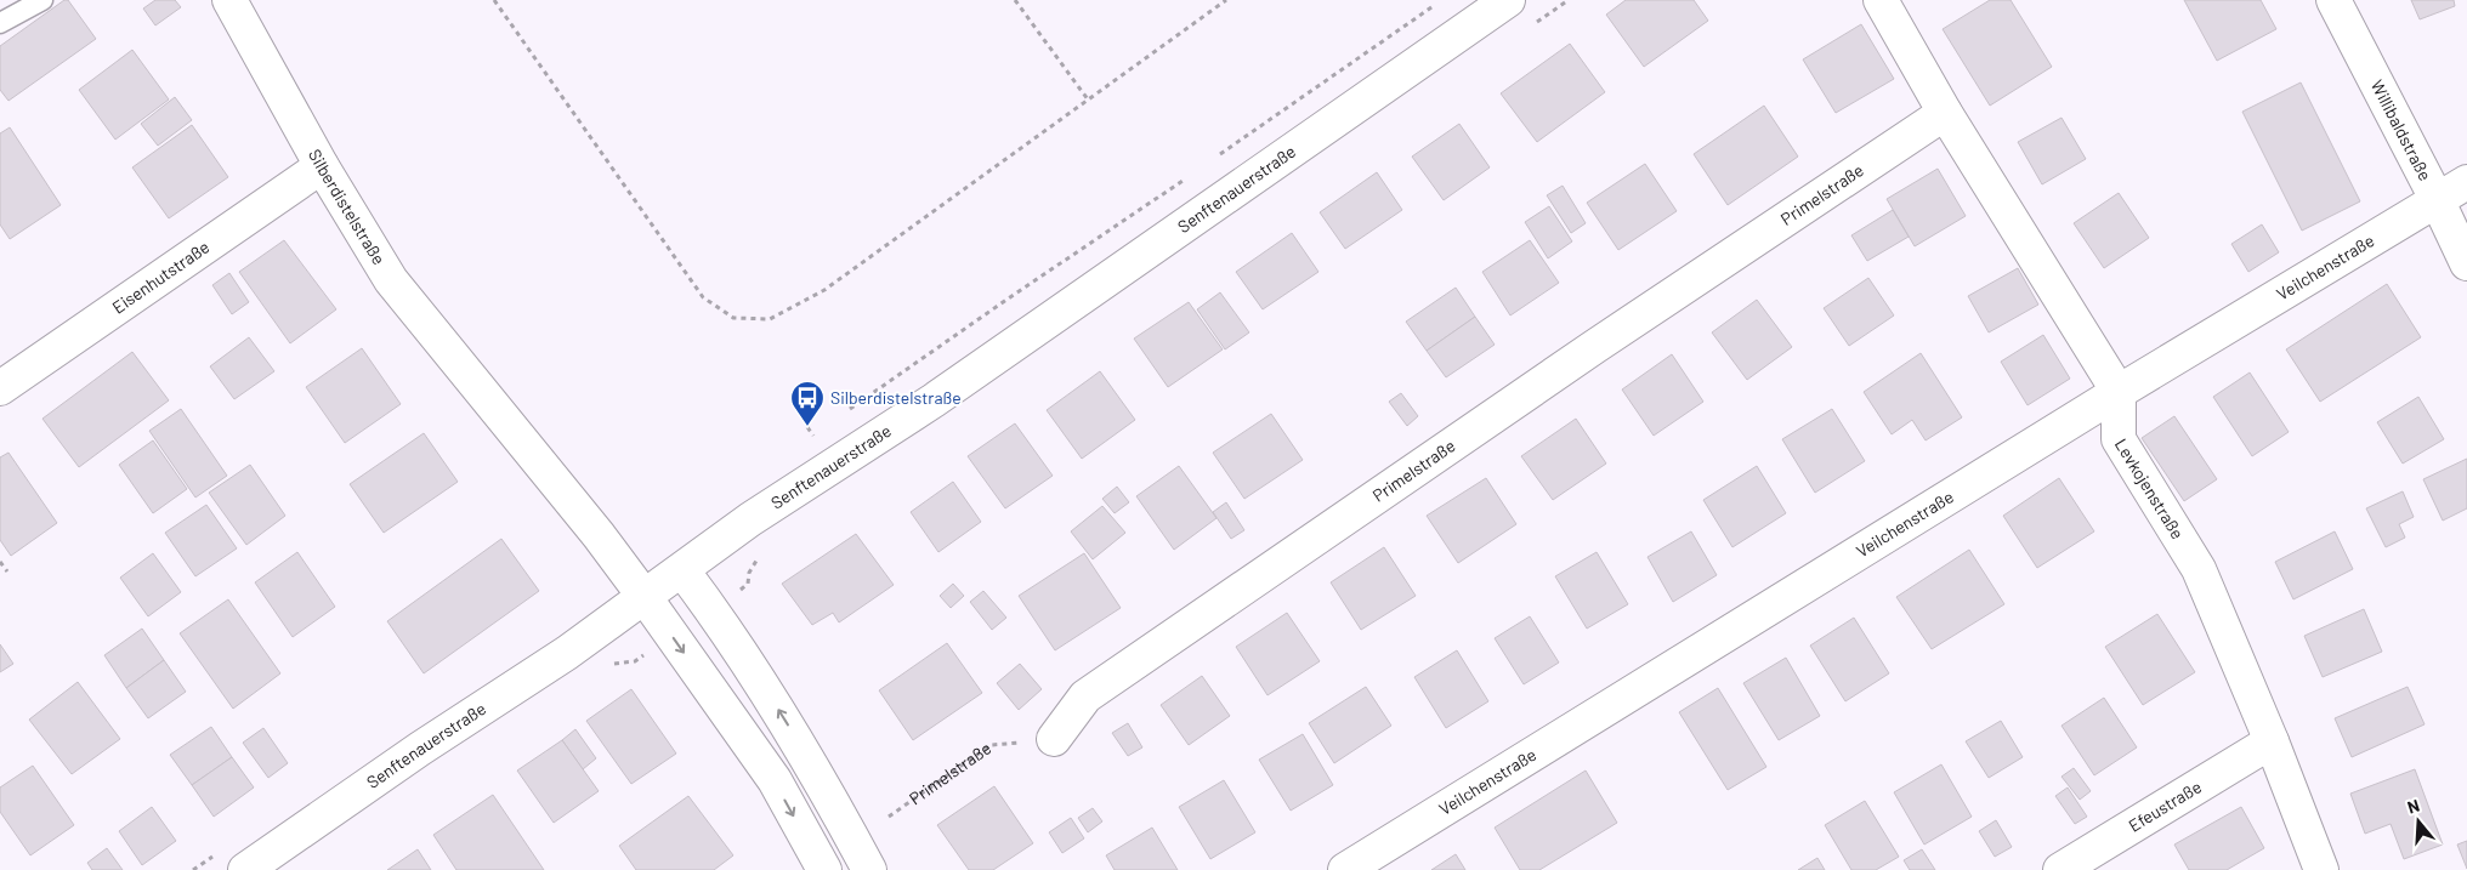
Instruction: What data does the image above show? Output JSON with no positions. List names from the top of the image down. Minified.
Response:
{"streets":{"street":["Willibaldstraße","Senftenauerstraße","Primelstraße","Silberdistelstraße","Veilchenstraße","Eisenhutstraße","Levkojenstraße","Efeustraße"]},"crossings":[["Willibaldstraße","Veilchenstraße"],["Senftenauerstraße","Silberdistelstraße"],["Silberdistelstraße","Eisenhutstraße"],["Veilchenstraße","Levkojenstraße"],["Levkojenstraße","Efeustraße"]],"places":{"bus stop":["Silberdistelstraße"]},"north":"top"}
